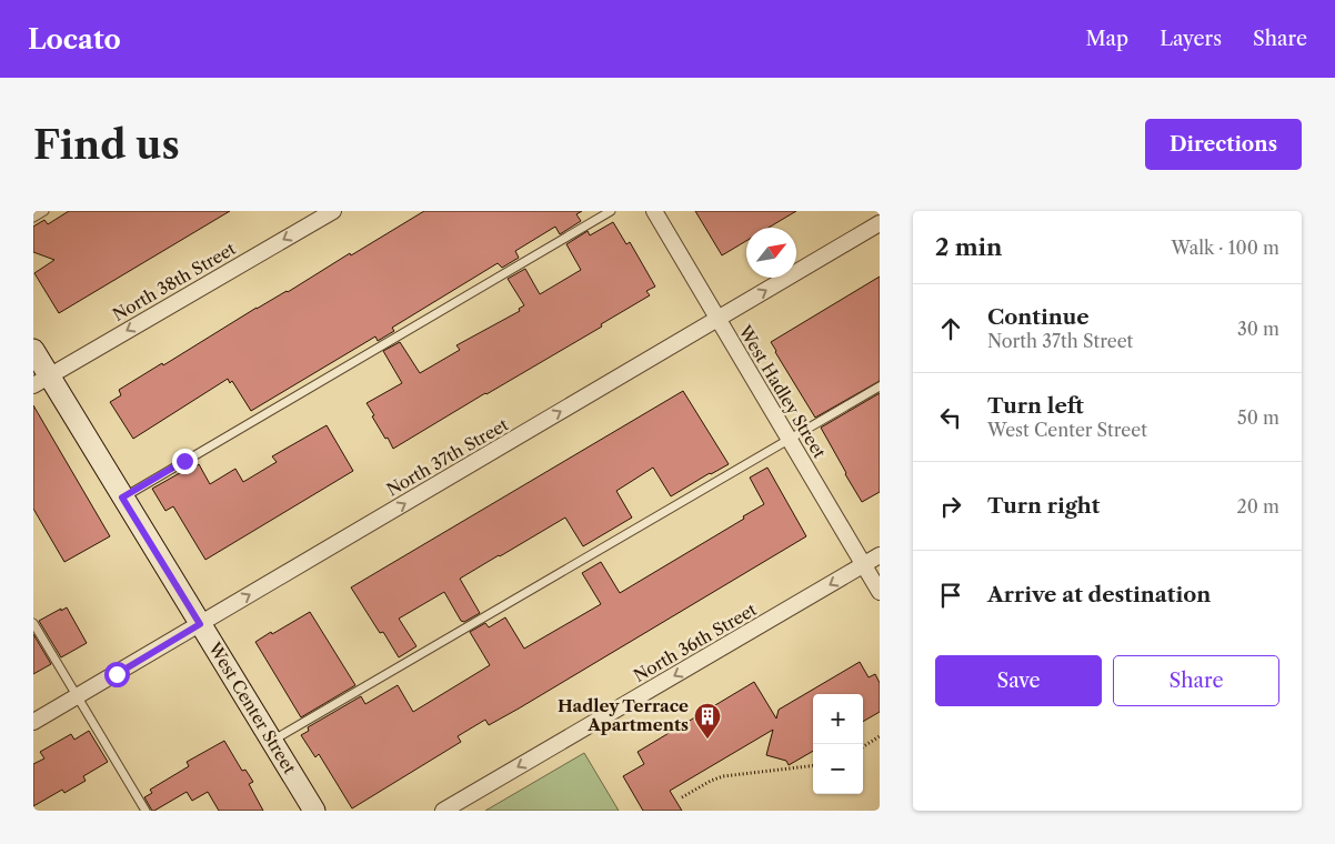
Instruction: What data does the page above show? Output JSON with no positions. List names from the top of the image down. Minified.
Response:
{"streets":{"street":["North 38th Street","West Hadley Street","North 37th Street","North 36th Street","West Center Street"]},"crossings":[["North 38th Street","West Center Street"],["West Hadley Street","North 37th Street"],["West Hadley Street","North 36th Street"],["North 37th Street","West Center Street"]],"one_way":["North 38th Street","North 37th Street","North 36th Street"],"places":{"building":["Hadley Terrace Apartments"]},"north":"top right","page":{"header":"Locato","nav":["Map","Layers","Share"],"buttons":["Directions",["Save","Share"]],"title":"Find us","heading":["2 min","Walk · 100 m"],"list":[["Continue","North 37th Street","30 m"],["Turn left","West Center Street","50 m"],["Turn right","20 m"],"Arrive at destination"],"map_buttons":["+","−"]}}
